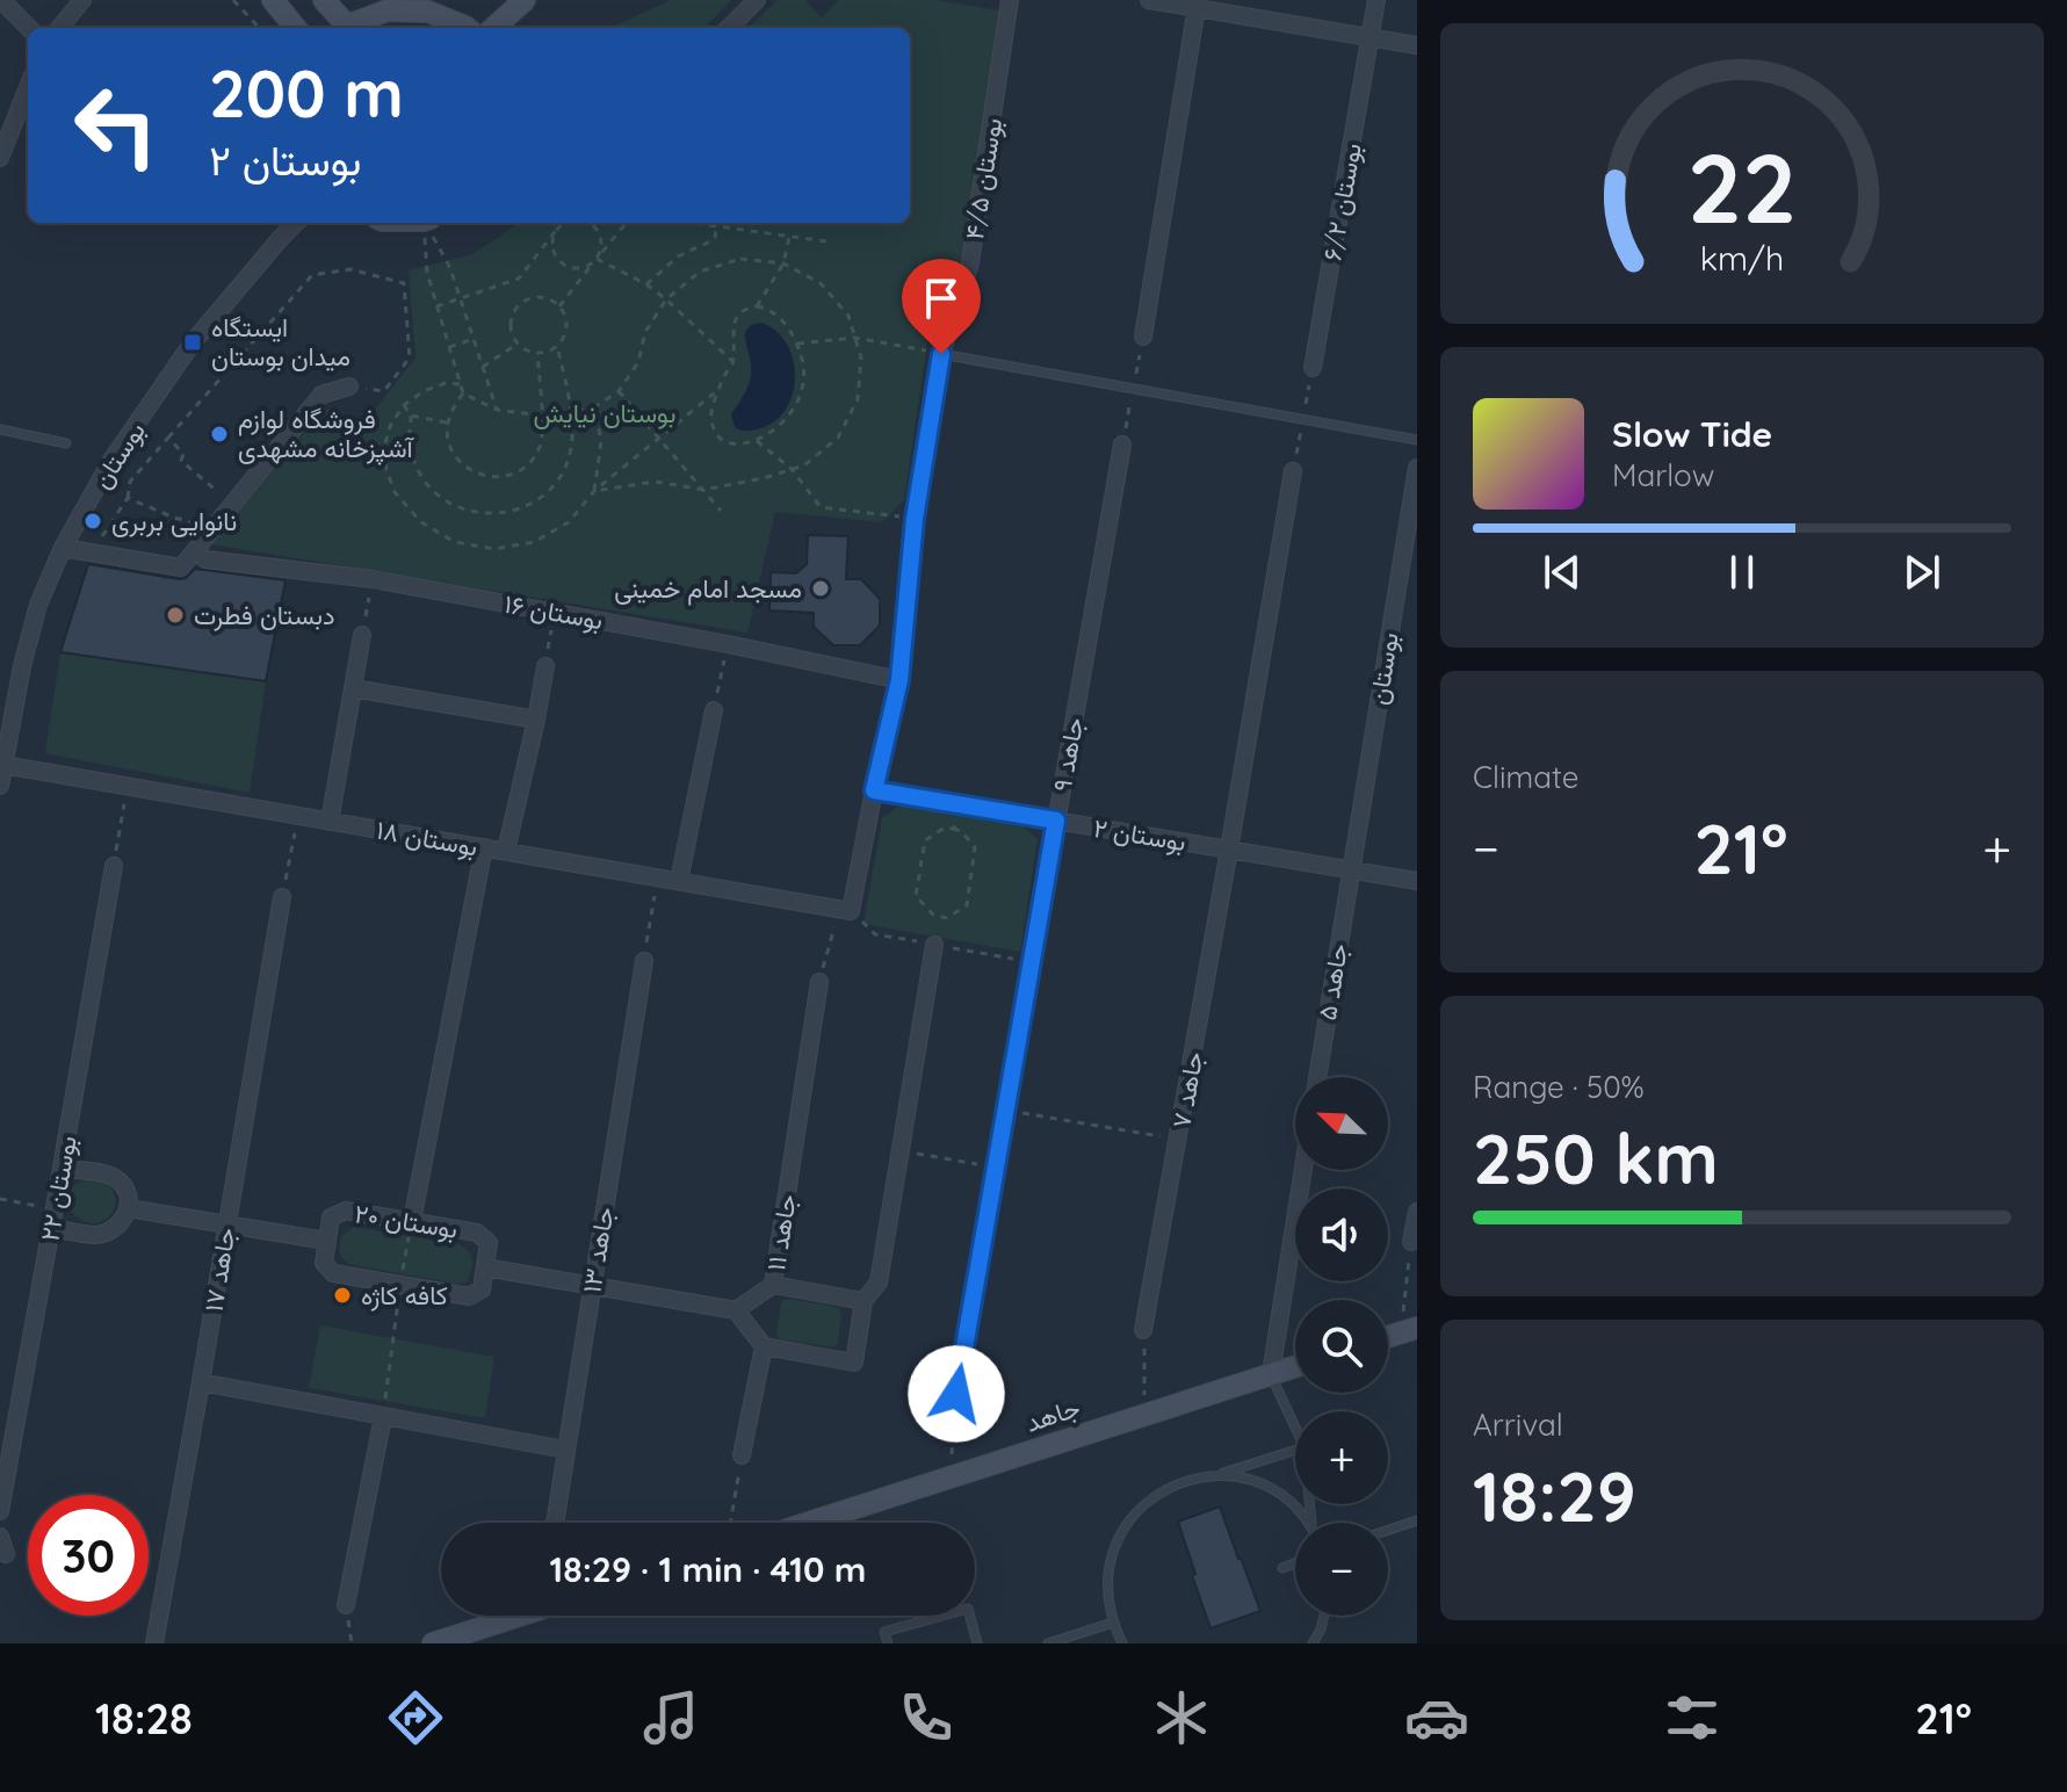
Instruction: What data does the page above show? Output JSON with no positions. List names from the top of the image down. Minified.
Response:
{"streets":{"main road":["جاهد"],"street":["بوستان ۴/۵","بوستان ۶/۲","بوستان","بوستان ۱۶","جاهد ۹","بوستان ۲","بوستان ۱۸","جاهد ۵","جاهد ۷","بوستان ۲۲","بوستان ۲۰","جاهد ۱۱","جاهد ۱۳","جاهد ۱۷"]},"crossings":[["بوستان ۴/۵","بوستان ۱۶"],["بوستان ۴/۵","بوستان ۲"],["بوستان ۴/۵","بوستان ۱۸"],["بوستان","بوستان ۲"],["بوستان","بوستان ۱۸"],["بوستان","جاهد ۵"],["جاهد ۹","بوستان ۲"],["بوستان ۲","جاهد ۵"],["بوستان ۲","جاهد ۷"],["بوستان ۲۲","بوستان ۲۰"],["بوستان ۲۰","جاهد ۱۷"]],"parks":["بوستان نیایش"],"places":{"transit":["ایستگاه میدان بوستان"],"other":["فروشگاه لوازم آشپزخانه مشهدی","نانوایی بربری","مسجد امام خمینی","دبستان فطرت","کافه کاژه"]},"north":"top left","page":{"turn":["200 m","بوستان ۲"],"song":["Slow Tide","Marlow"],"tile":["Climate",["Range · 50%","250 km"],["Arrival","18:29"]],"heat":["−","21°","+"],"map_buttons":["+","−"],"limit":"30","trip":"18:29 · 1 min · 410 m","tabs":["18:28","21°"],"gauge":["22","km/h"]}}
